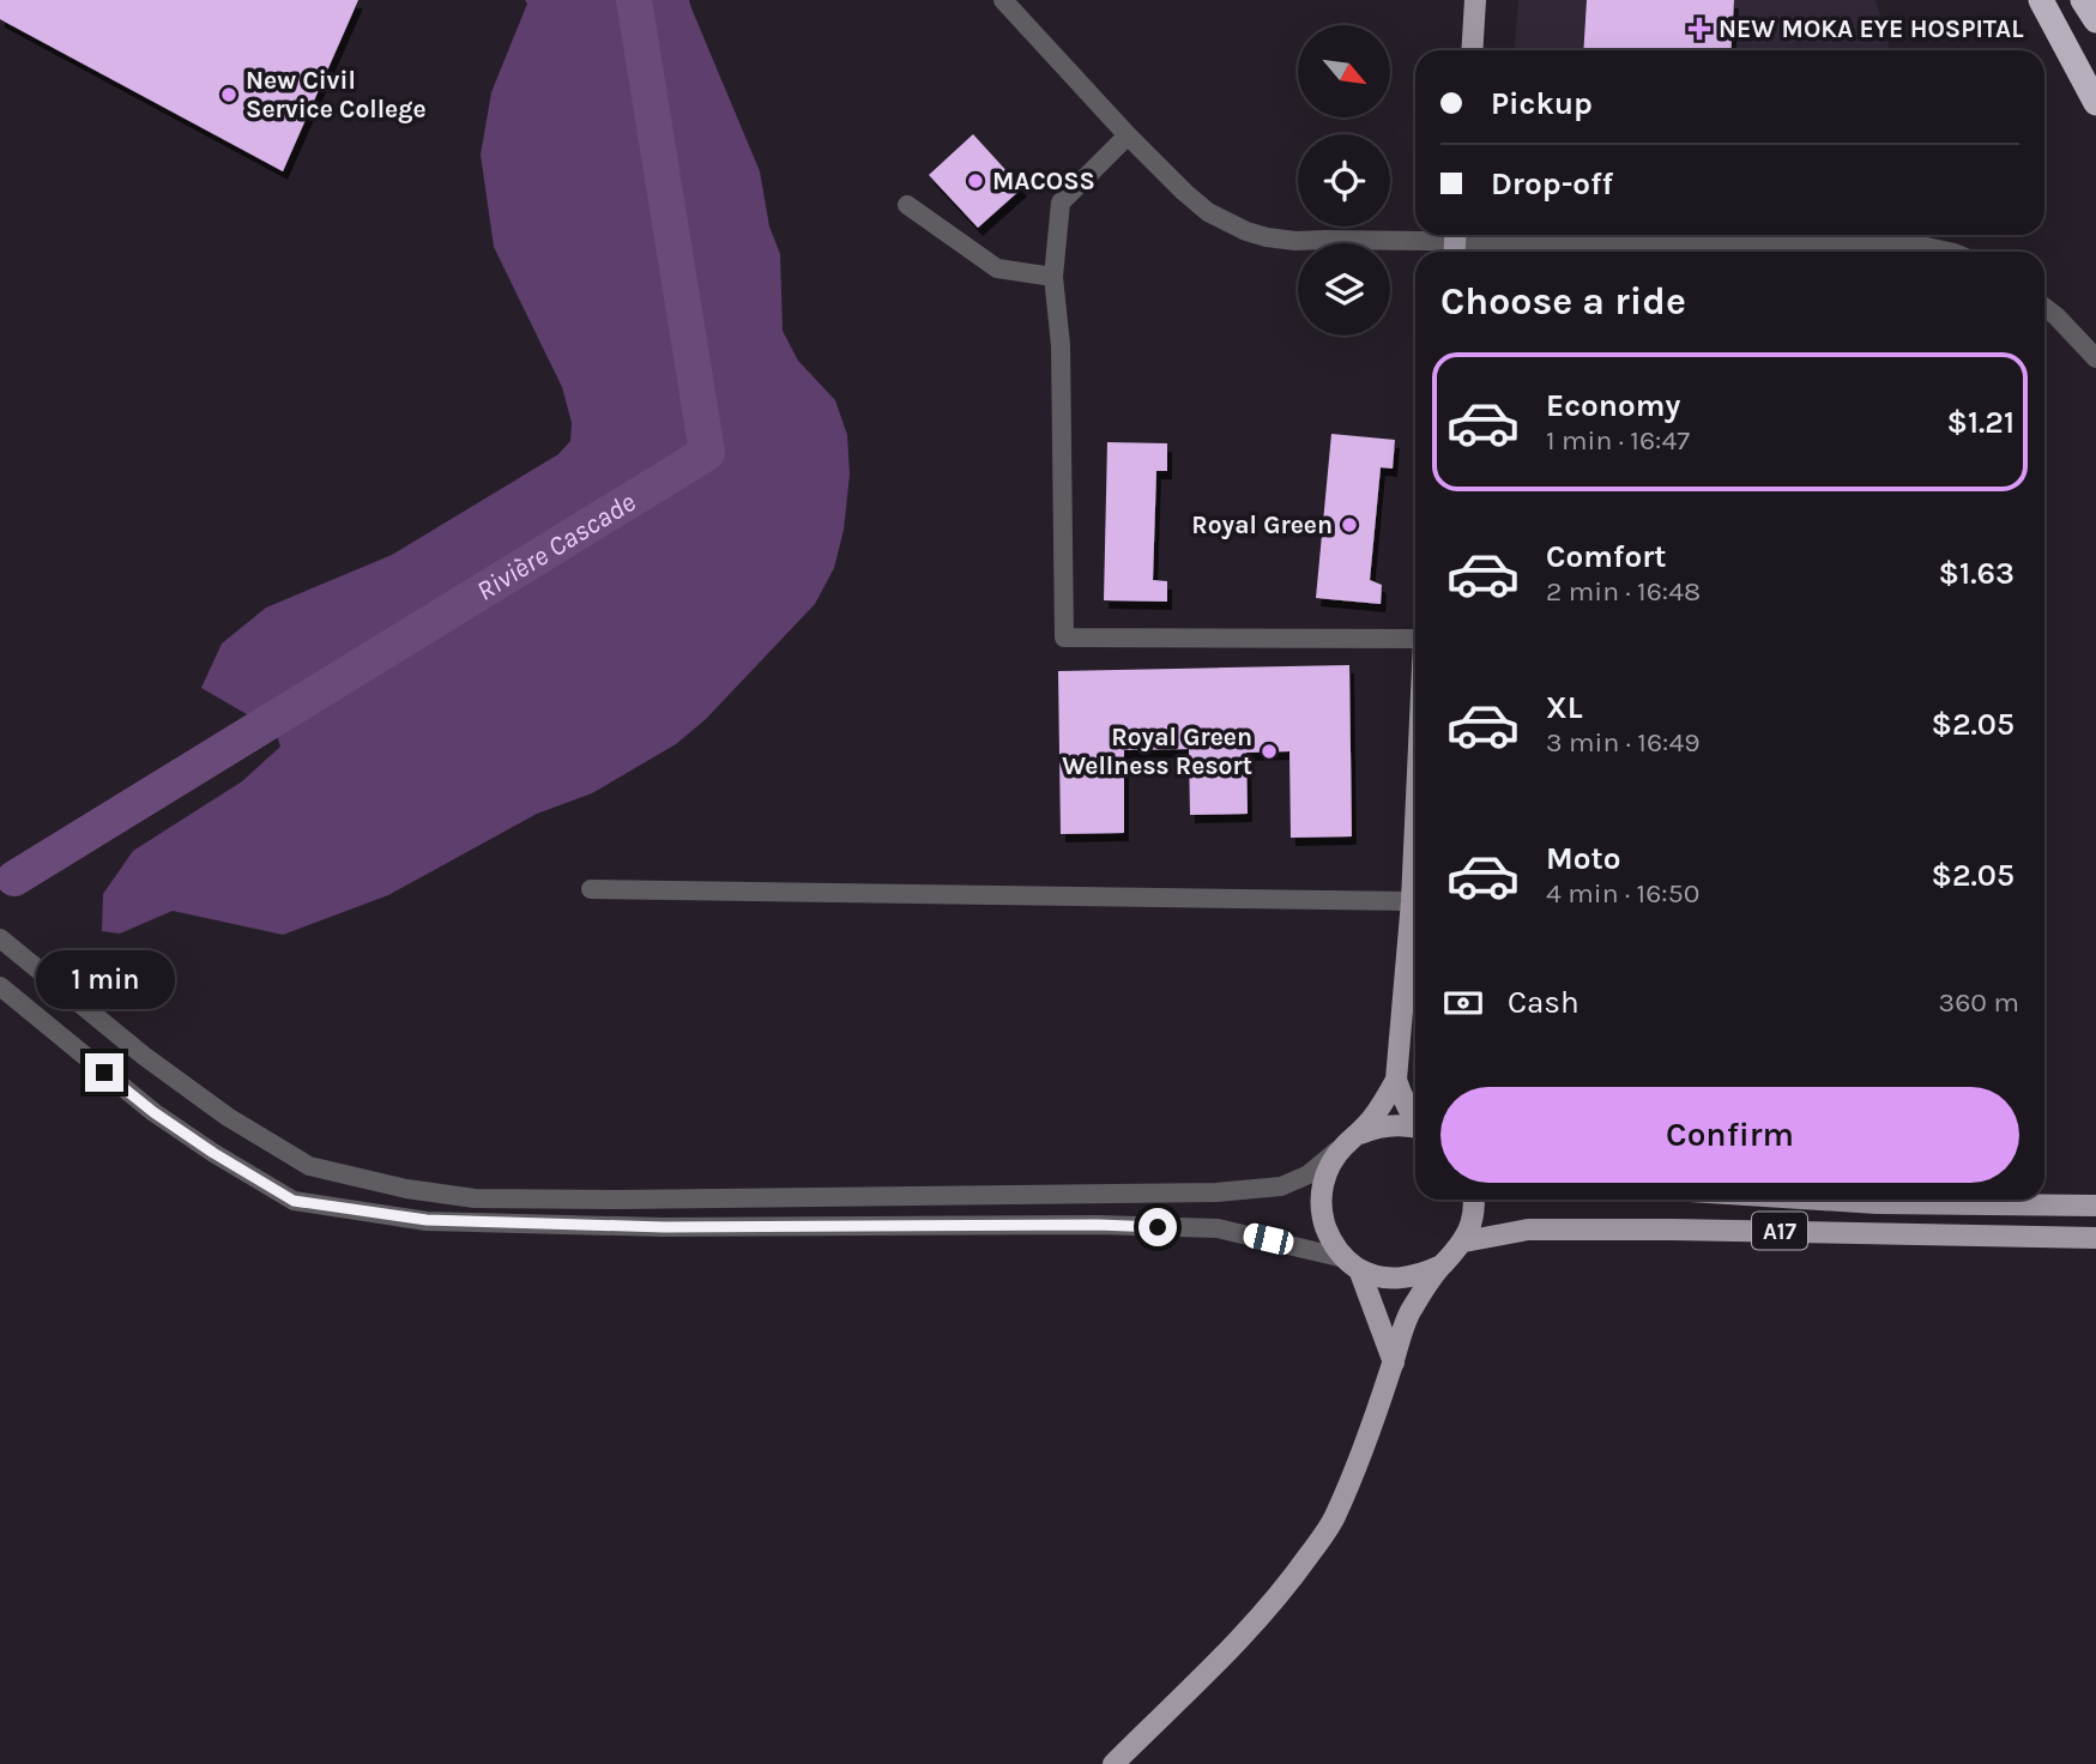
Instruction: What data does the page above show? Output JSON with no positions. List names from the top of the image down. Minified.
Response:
{"streets":{"main road":["A17"]},"water":["Rivière Cascade"],"places":{"health":["NEW MOKA EYE HOSPITAL"],"other":["New Civil Service College","MACOSS","Royal Green","Royal Green Wellness Resort"]},"north":"bottom right","page":{"banner":["Pickup","Drop-off"],"heading":"Choose a ride","list":[{"name":"Economy","note":"1 min · 16:47","value":"$1.21"},{"name":"Comfort","note":"2 min · 16:48","value":"$1.63"},{"name":"XL","note":"3 min · 16:49","value":"$2.05"},{"name":"Moto","note":"4 min · 16:50","value":"$2.05"}],"bubble":"1 min","pay":["Cash","360 m"],"buttons":"Confirm"}}
